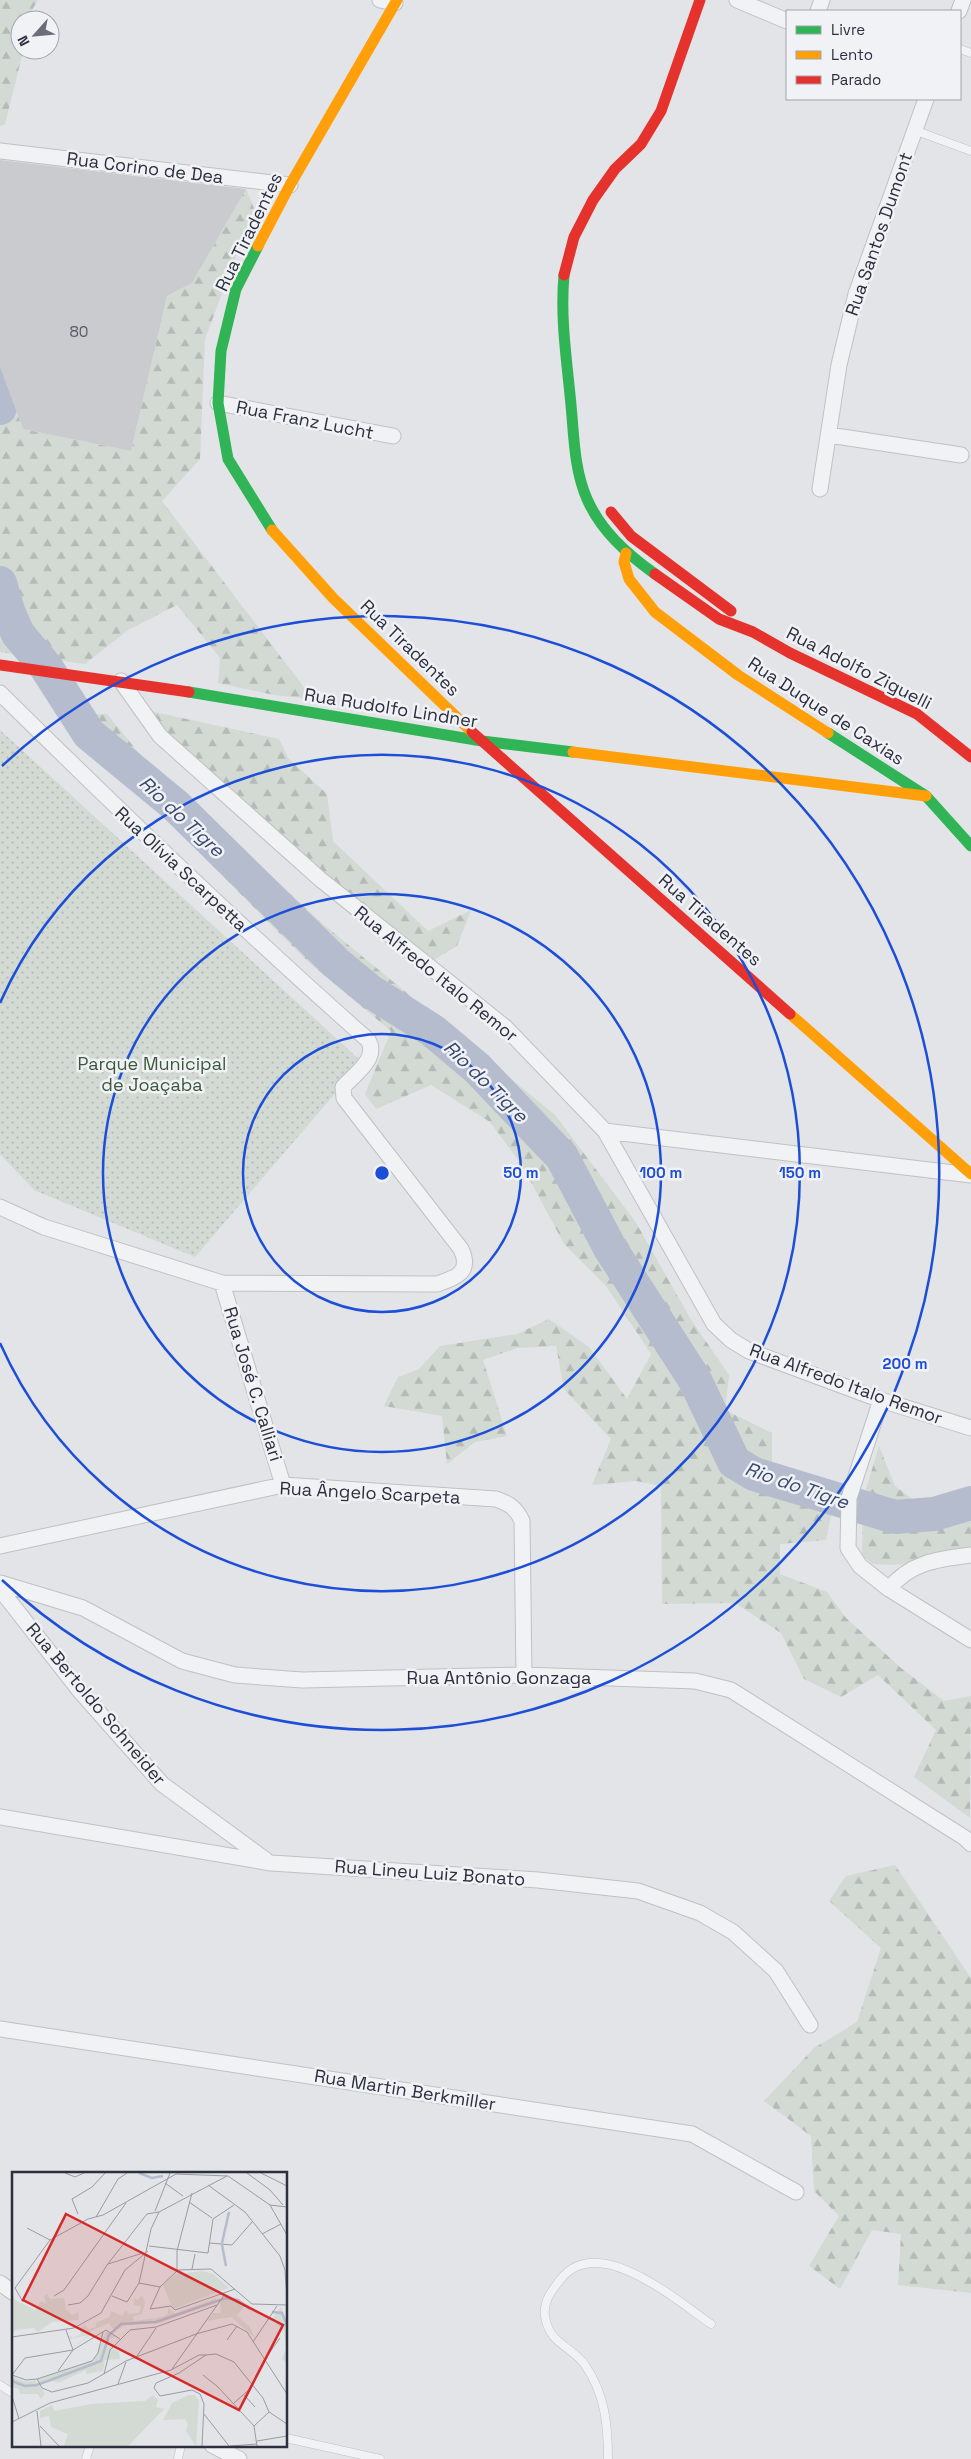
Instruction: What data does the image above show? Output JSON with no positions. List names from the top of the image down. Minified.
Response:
{"streets":{"street":["Rua Corino de Dea","Rua Tiradentes","Rua Santos Dumont","Rua Franz Lucht","Rua Adolfo Ziguelli","Rua Rudolfo Lindner","Rua Duque de Caxias","Rua Olívia Scarpetta","Rua Alfredo Italo Remor","Rua José C. Calliari","Rua Ângelo Scarpeta","Rua Antônio Gonzaga","Rua Bertoldo Schneider","Rua Lineu Luiz Bonato","Rua Martin Berkmiller"]},"crossings":[["Rua Corino de Dea","Rua Tiradentes"],["Rua Tiradentes","Rua Franz Lucht"],["Rua Tiradentes","Rua Rudolfo Lindner"],["Rua Adolfo Ziguelli","Rua Duque de Caxias"],["Rua Rudolfo Lindner","Rua Duque de Caxias"],["Rua Rudolfo Lindner","Rua Alfredo Italo Remor"],["Rua Olívia Scarpetta","Rua José C. Calliari"],["Rua José C. Calliari","Rua Ângelo Scarpeta"],["Rua Ângelo Scarpeta","Rua Antônio Gonzaga"],["Rua Bertoldo Schneider","Rua Lineu Luiz Bonato"]],"water":["Rio do Tigre"],"parks":["Parque Municipal de Joaçaba"],"house_numbers":["80"],"legend":["Livre","Lento","Parado"],"north":"bottom left","rings":["50 m","100 m","150 m","200 m"]}
